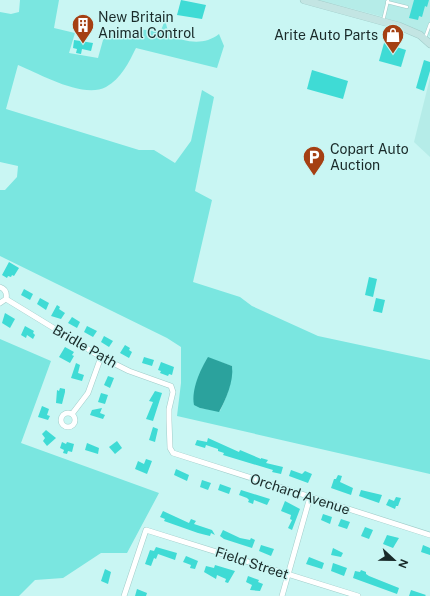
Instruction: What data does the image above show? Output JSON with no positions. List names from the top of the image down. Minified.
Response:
{"streets":{"street":["Bridle Path","Orchard Avenue","Field Street"]},"crossings":[["Bridle Path","Orchard Avenue"]],"places":{"building":["New Britain Animal Control"],"shop":["Arite Auto Parts"],"parking":["Copart Auto Auction"]},"north":"right"}
